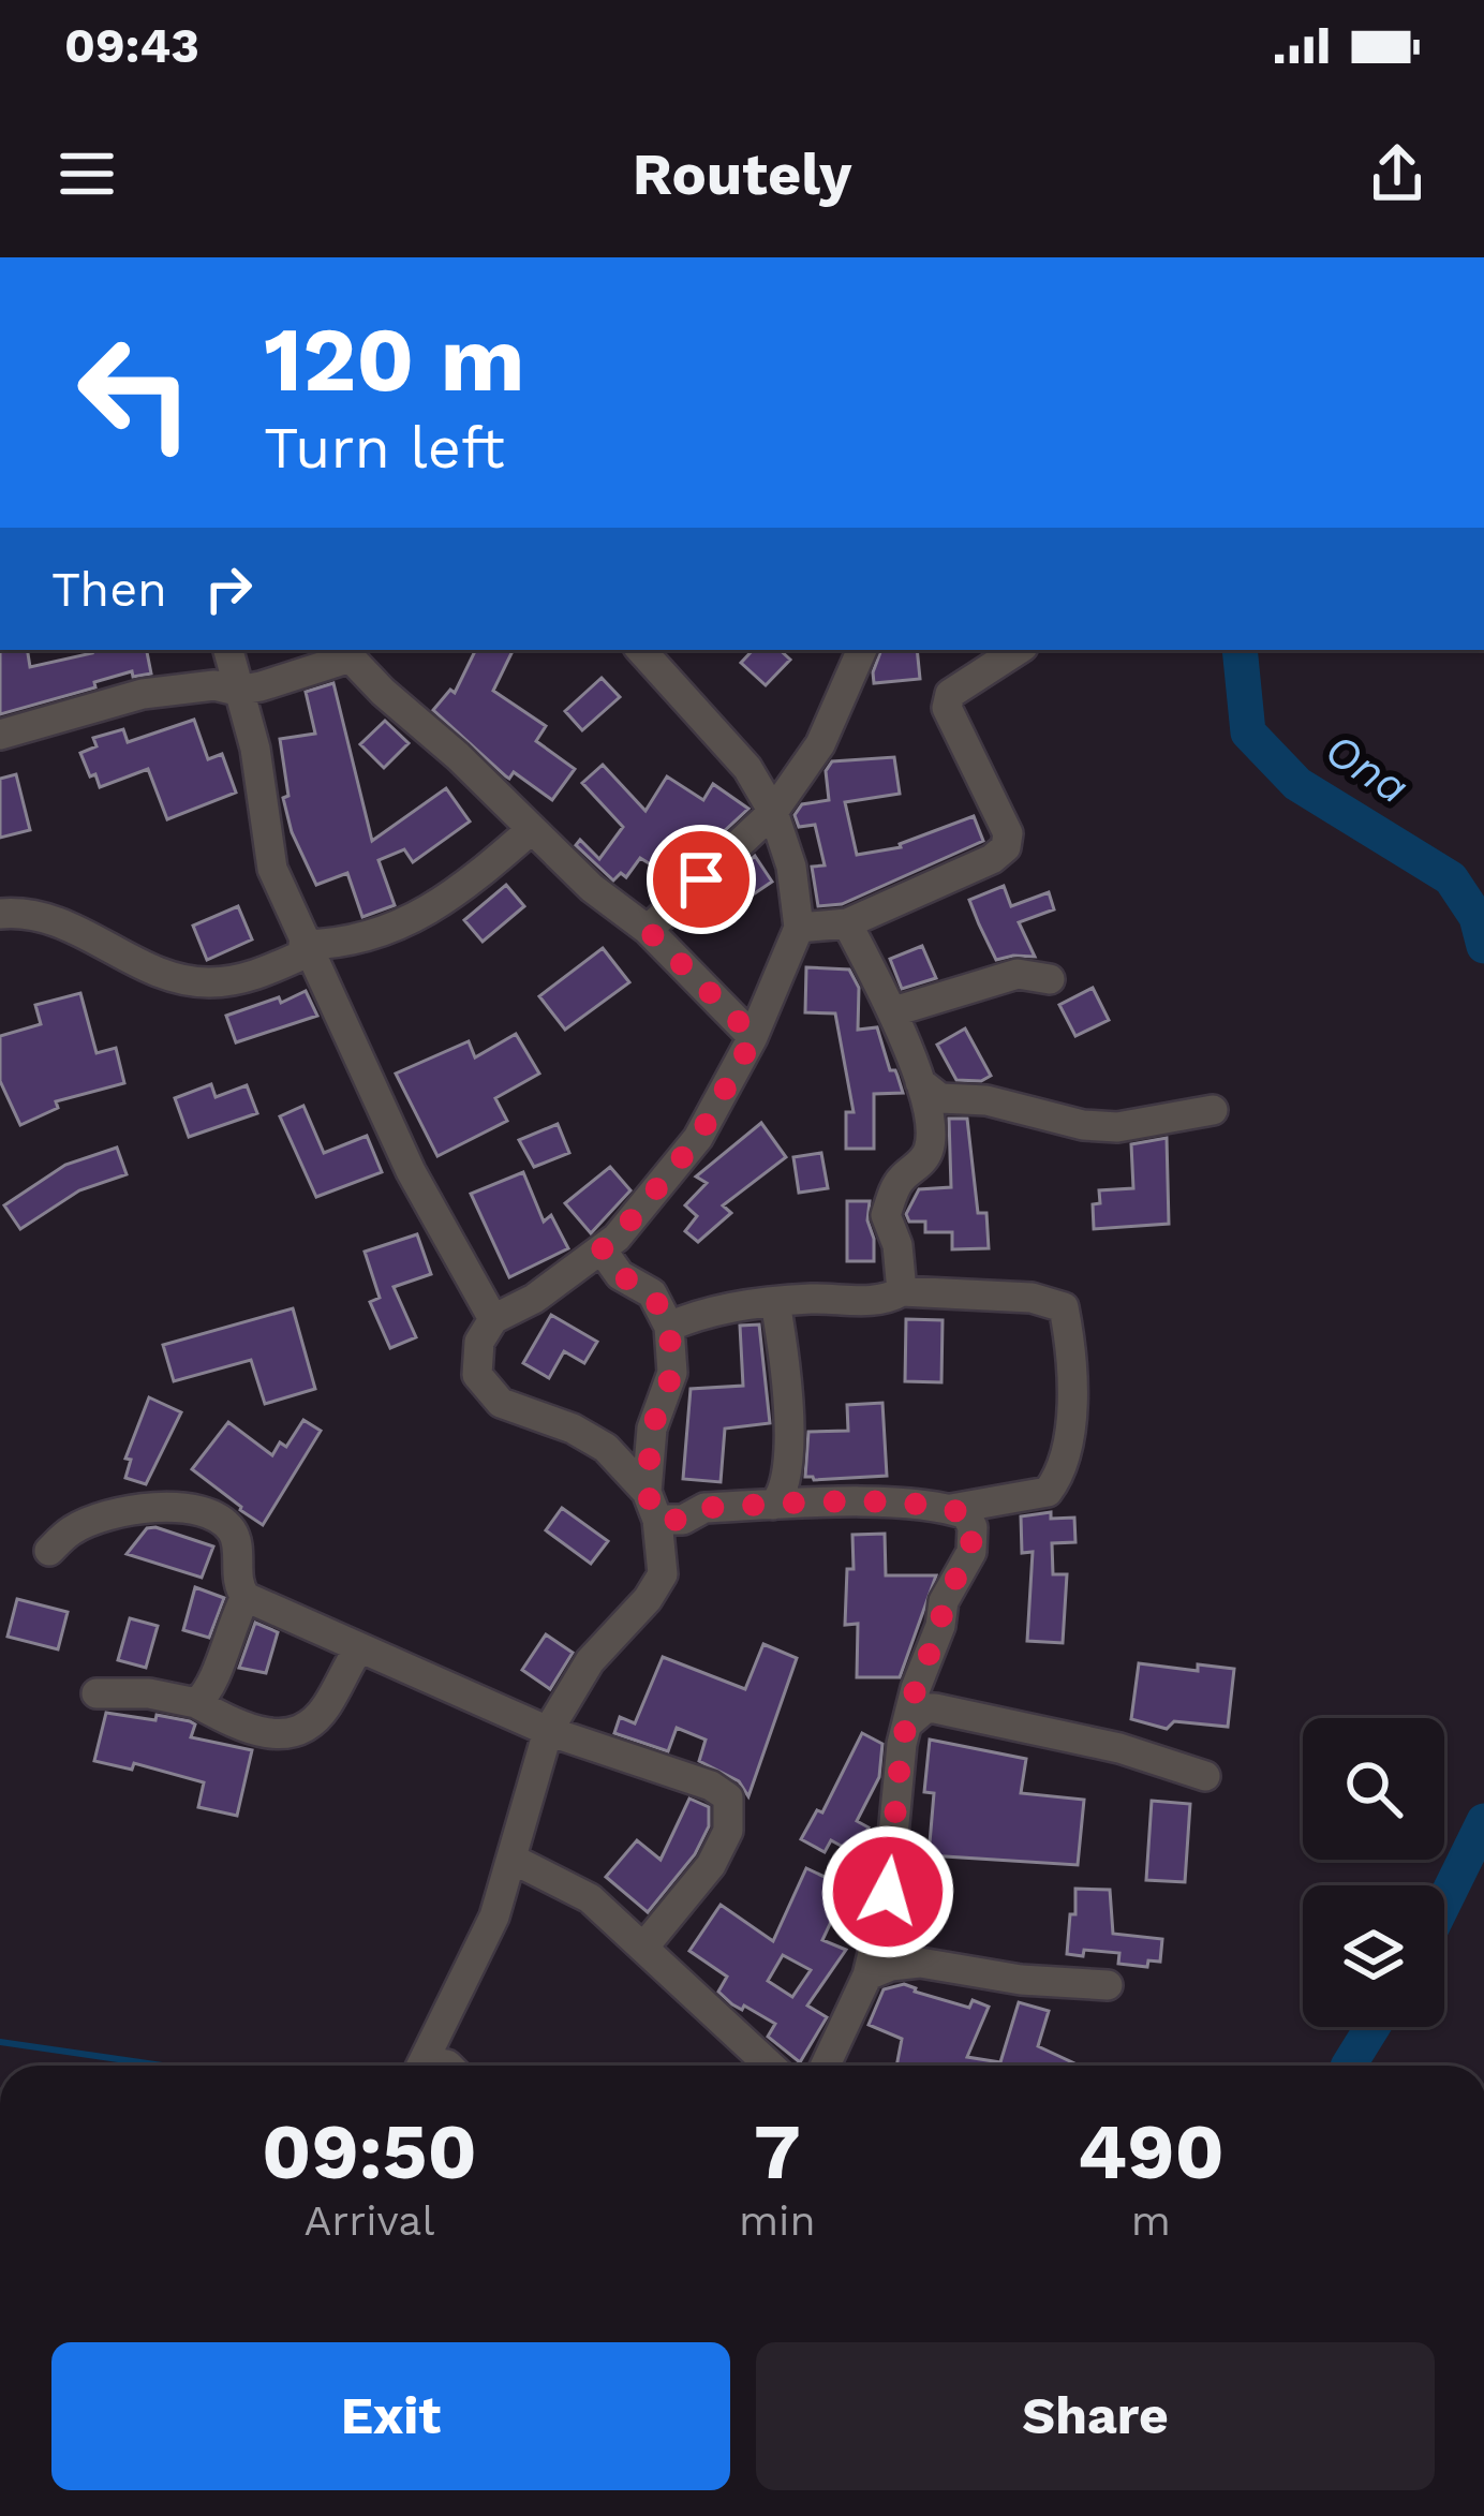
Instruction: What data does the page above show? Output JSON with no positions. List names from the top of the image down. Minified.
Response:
{"water":["Ona"],"page":{"status":"09:43","header":"Routely","turn":["120 m","Turn left"],"then":"Then","eta":["09:50","Arrival","7","min","490","m"],"buttons":["Exit","Share"]}}
